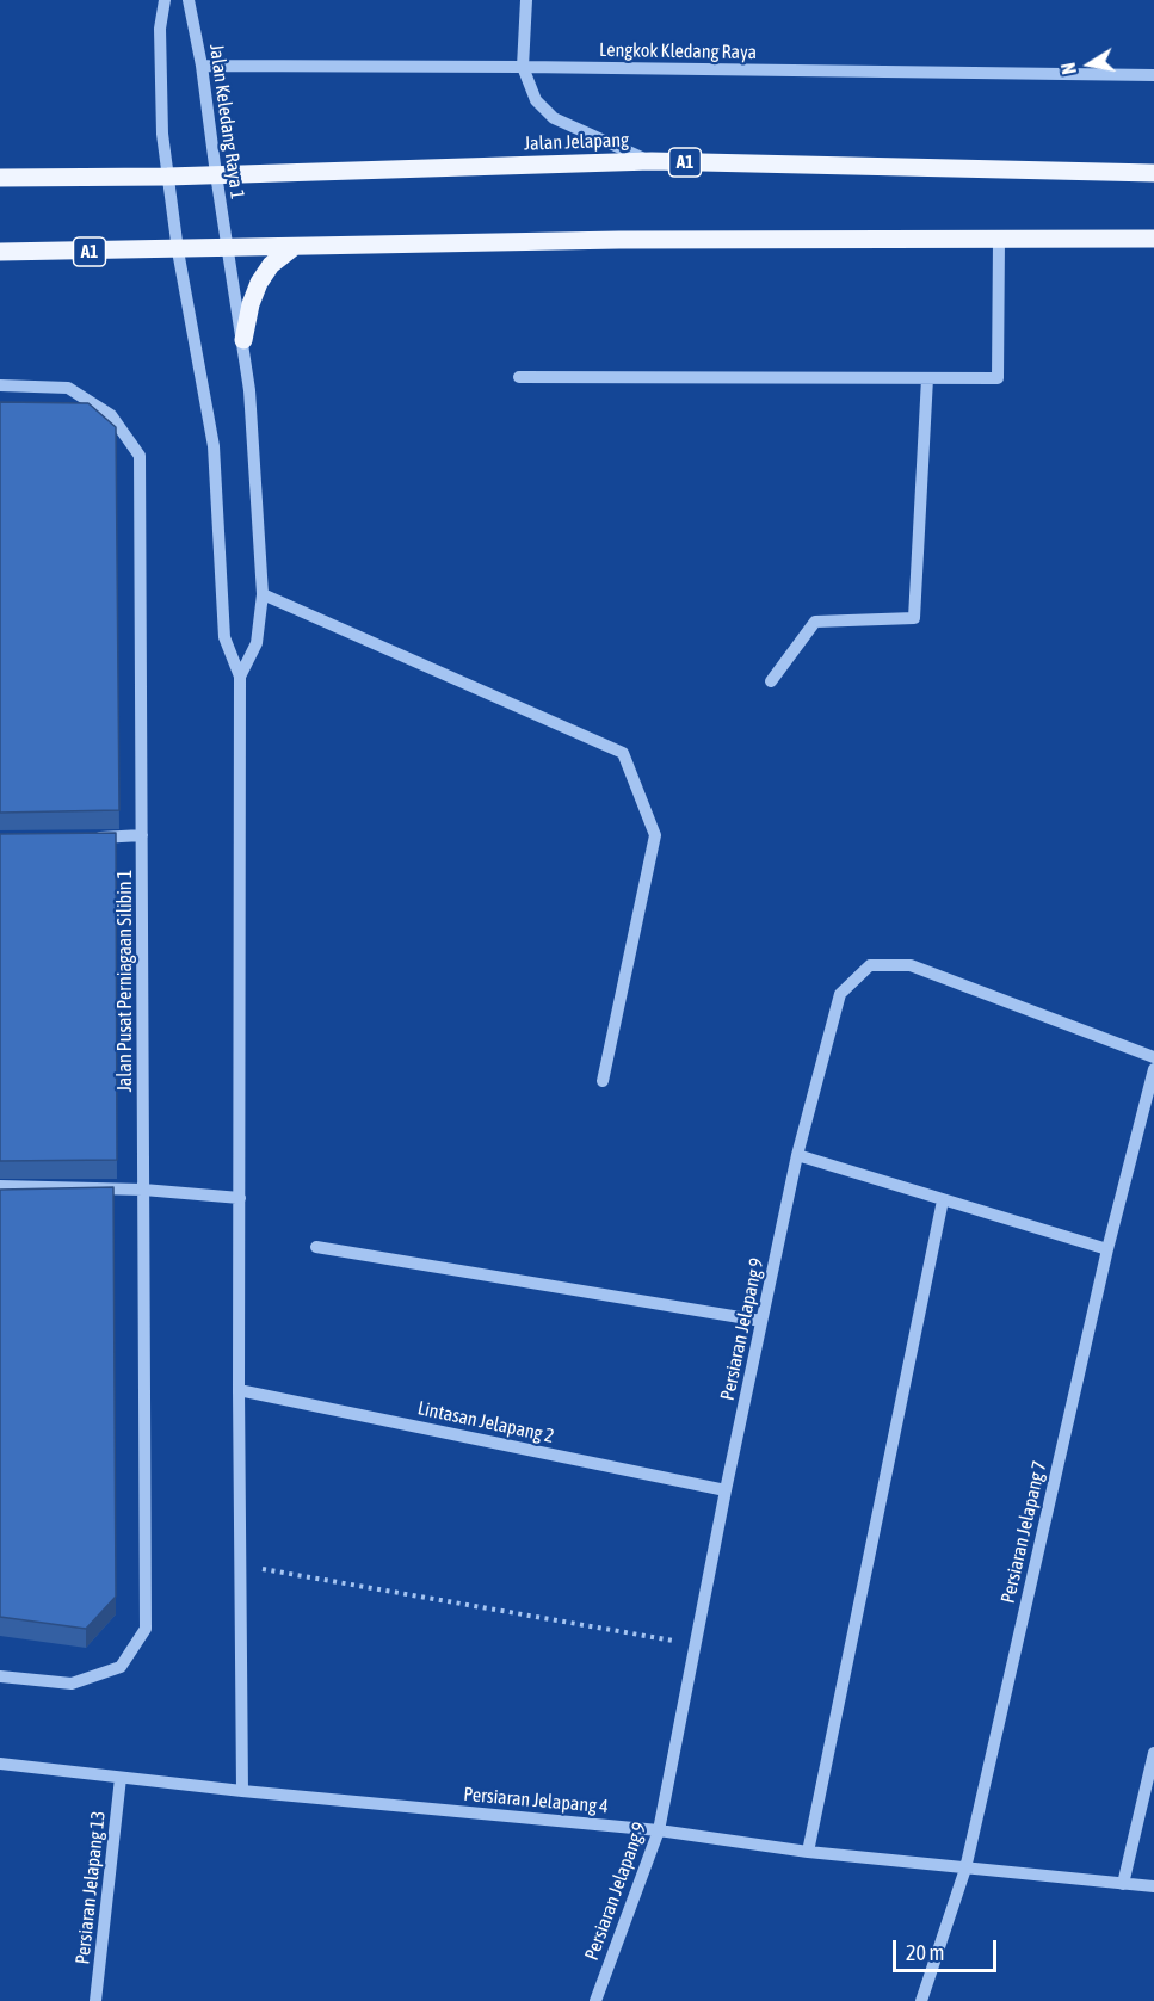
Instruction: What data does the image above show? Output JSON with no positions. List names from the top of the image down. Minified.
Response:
{"streets":{"main road":["Jalan Jelapang","A1"],"street":["Lengkok Kledang Raya","Jalan Keledang Raya 1","Jalan Pusat Perniagaan Silibin 1","Persiaran Jelapang 9","Lintasan Jelapang 2","Persiaran Jelapang 7","Persiaran Jelapang 4","Persiaran Jelapang 13"]},"crossings":[["Lengkok Kledang Raya","Jalan Keledang Raya 1"],["Jalan Keledang Raya 1","Jalan Jelapang"],["Jalan Keledang Raya 1","A1"],["Persiaran Jelapang 9","Lintasan Jelapang 2"],["Persiaran Jelapang 9","Persiaran Jelapang 4"],["Persiaran Jelapang 7","Persiaran Jelapang 4"],["Persiaran Jelapang 4","Persiaran Jelapang 13"]],"scale_bar":"20 m","north":"left"}
